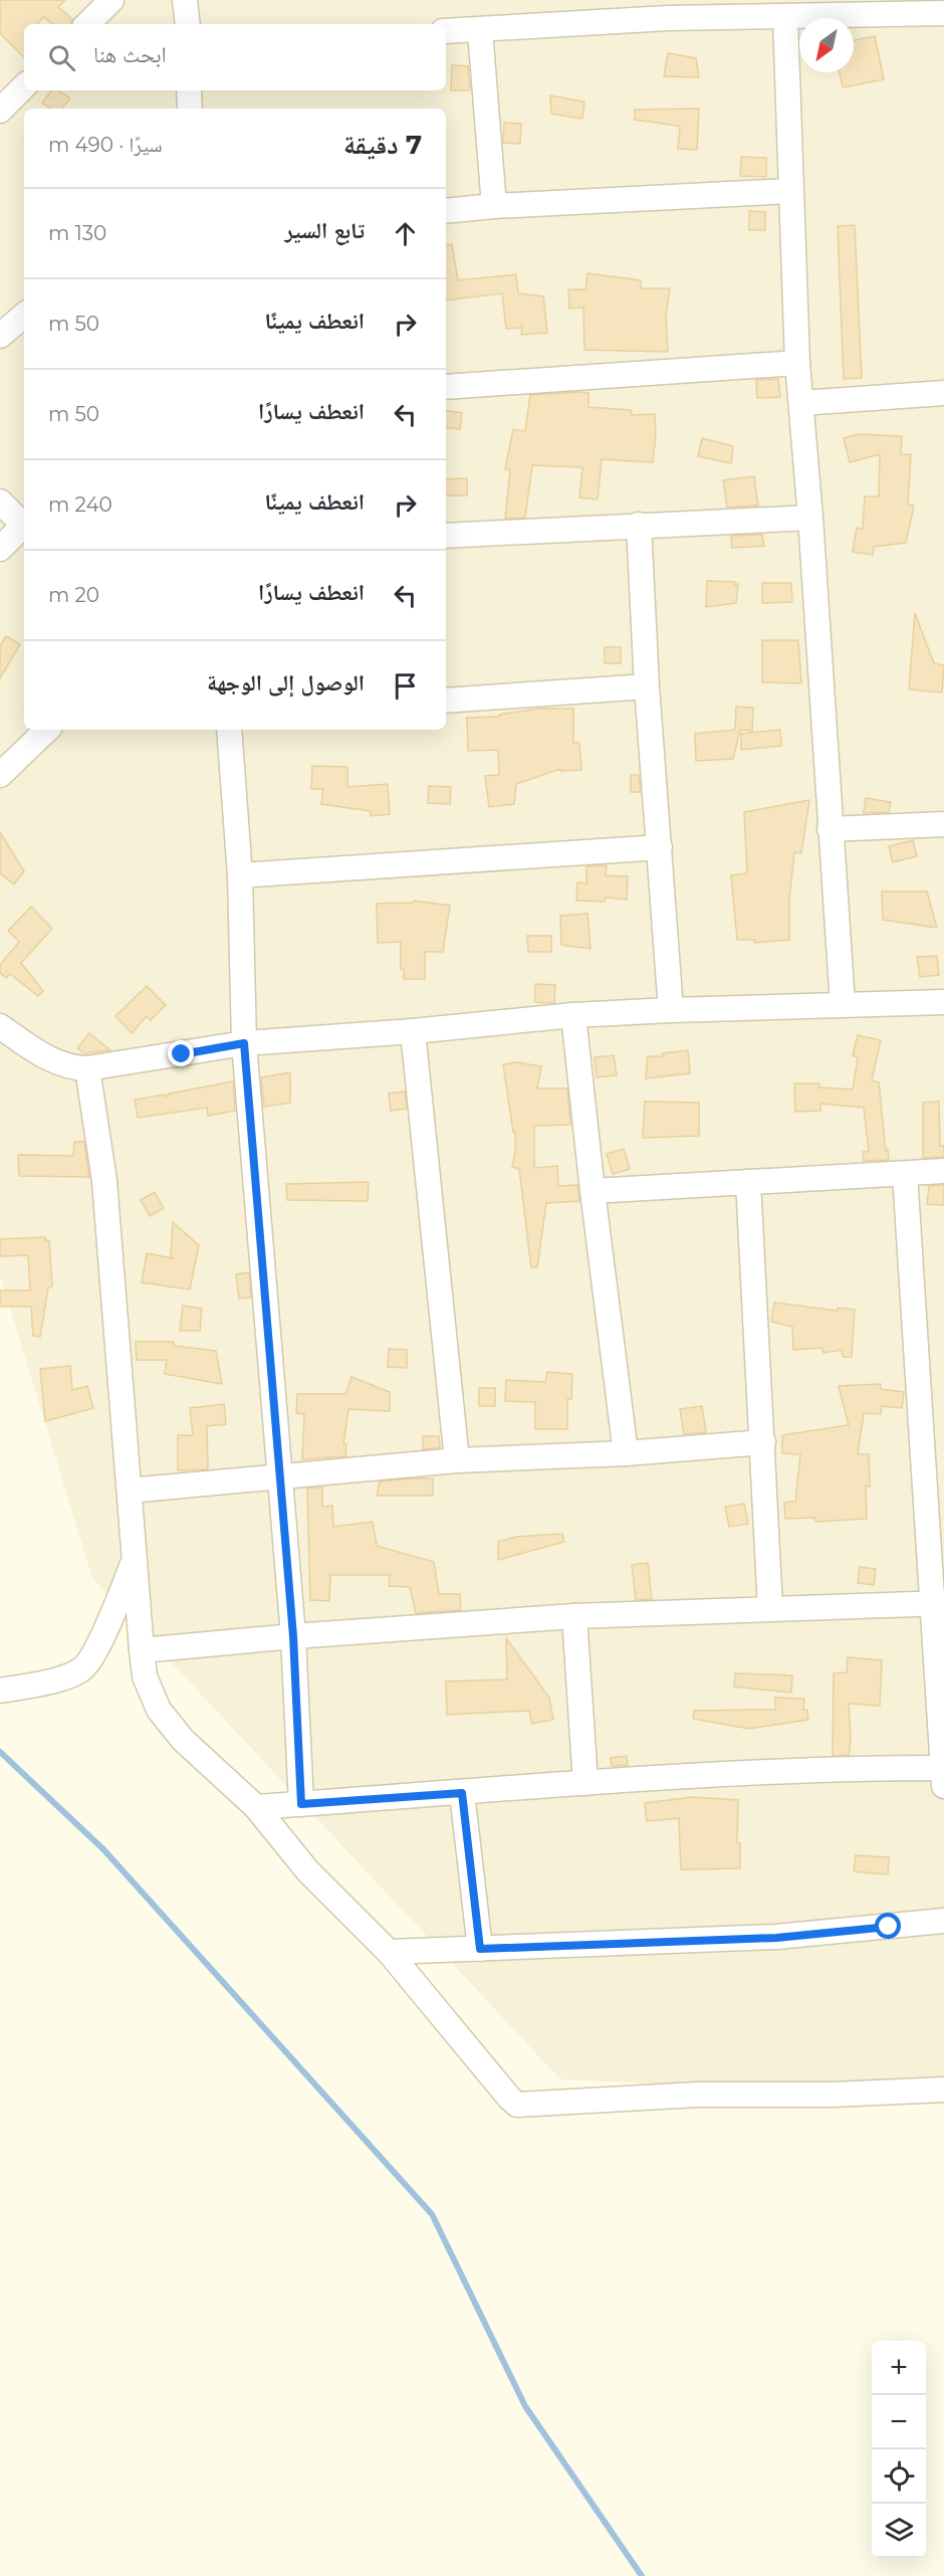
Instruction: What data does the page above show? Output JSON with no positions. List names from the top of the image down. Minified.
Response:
{"north":"bottom left","page":{"search":"ابحث هنا","heading":["7 دقيقة","سيرًا · 490 m"],"list":[["تابع السير","130 m"],["انعطف يمينًا","50 m"],["انعطف يسارًا","50 m"],["انعطف يمينًا","240 m"],["انعطف يسارًا","20 m"],"الوصول إلى الوجهة"],"map_buttons":["+","−"]}}
